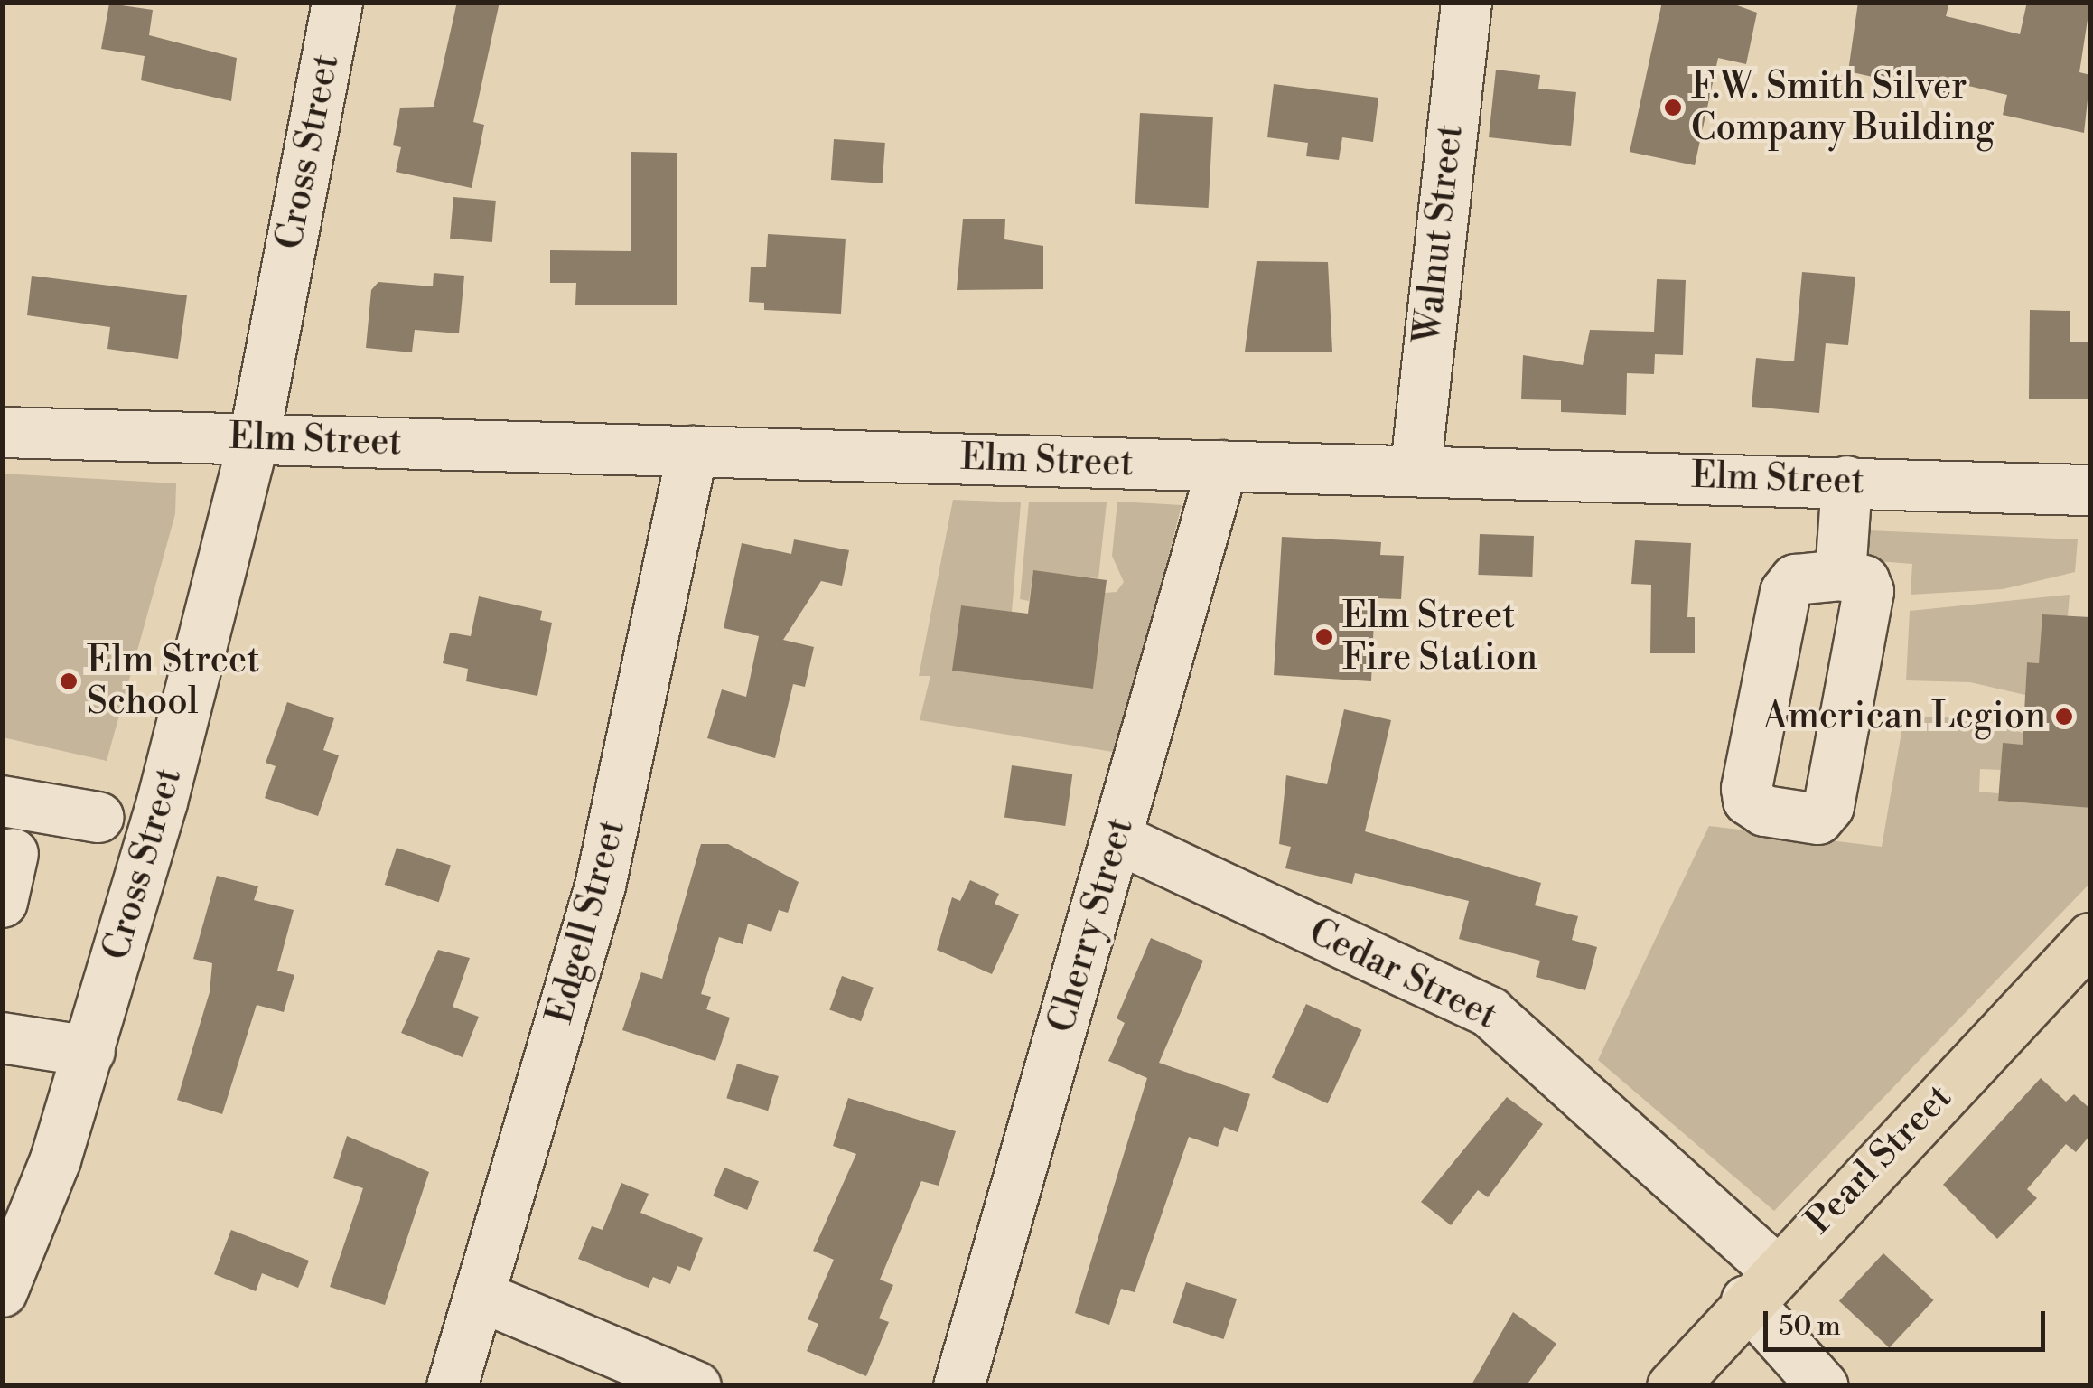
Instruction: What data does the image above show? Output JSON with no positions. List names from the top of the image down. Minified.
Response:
{"streets":{"main road":["Pearl Street"],"street":["Cross Street","Walnut Street","Elm Street","Edgell Street","Cherry Street","Cedar Street"]},"crossings":[["Cross Street","Elm Street"],["Walnut Street","Elm Street"],["Elm Street","Edgell Street"],["Elm Street","Cherry Street"],["Cherry Street","Cedar Street"],["Cedar Street","Pearl Street"]],"places":["F.W. Smith Silver Company Building","Elm Street Fire Station","Elm Street School","American Legion"],"scale_bar":"50 m"}
